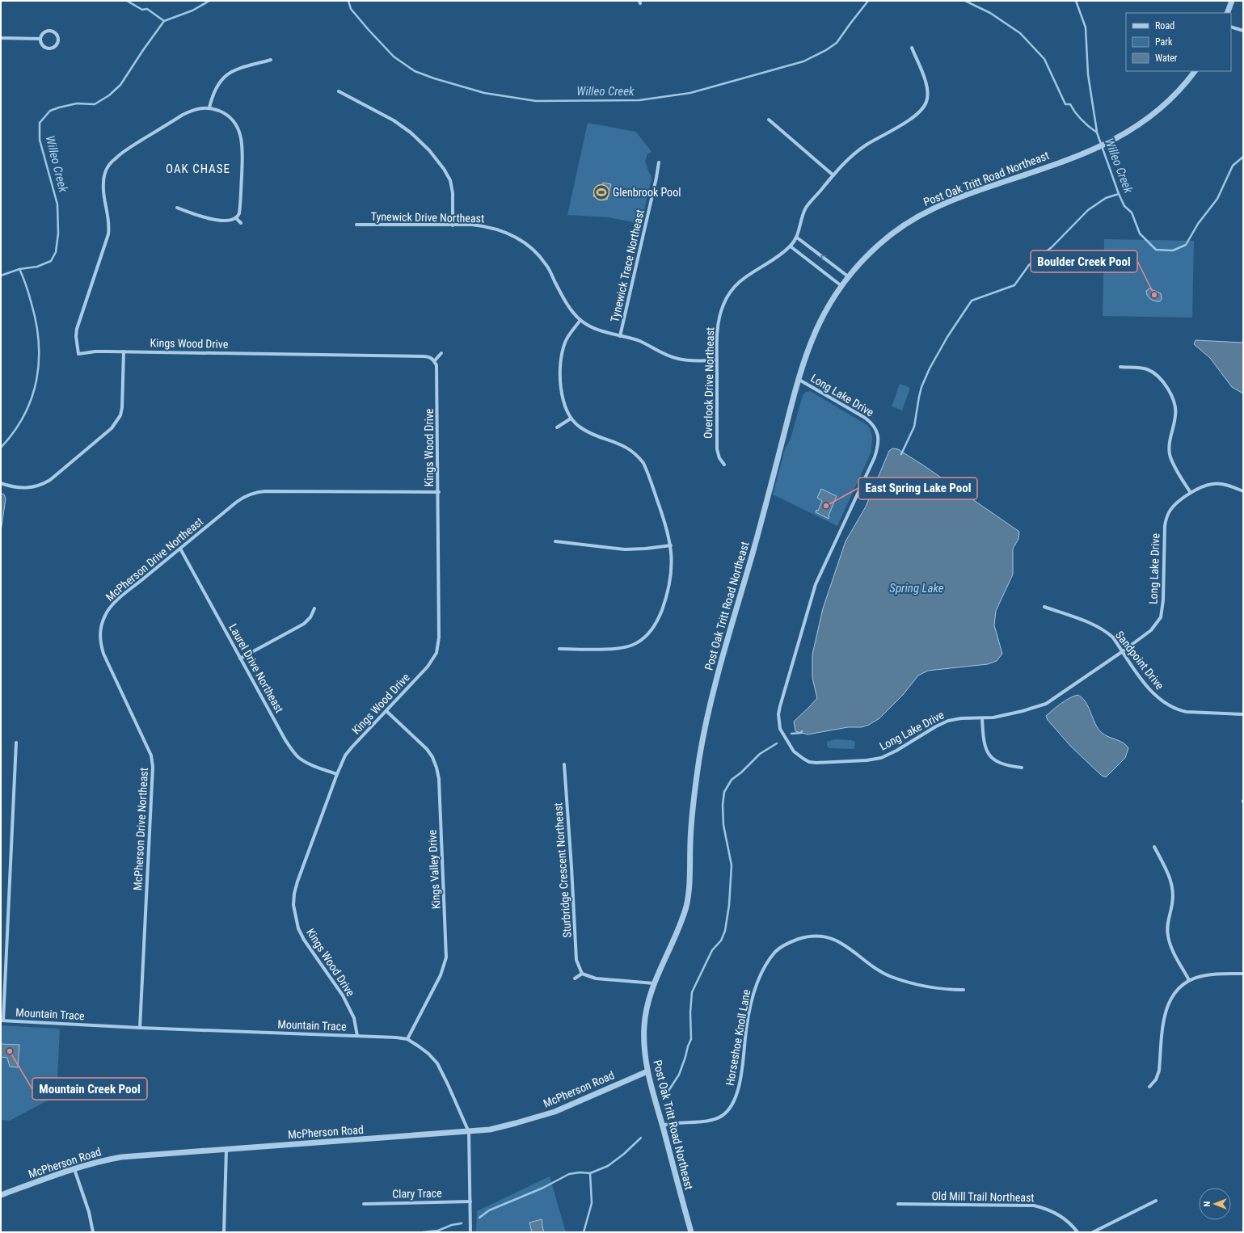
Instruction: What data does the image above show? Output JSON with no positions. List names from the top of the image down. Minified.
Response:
{"streets":{"street":["Post Oak Tritt Road Northeast","Tynewick Drive Northeast","Tynewick Trace Northeast","Kings Wood Drive","Overlook Drive Northeast","Long Lake Drive","McPherson Drive Northeast","Sandpoint Drive","Laurel Drive Northeast","Kings Valley Drive","Sturbridge Crescent Northeast","Mountain Trace","Horseshoe Knoll Lane","McPherson Road","Clary Trace","Old Mill Trail Northeast"]},"crossings":[["Post Oak Tritt Road Northeast","Long Lake Drive"],["Post Oak Tritt Road Northeast","Horseshoe Knoll Lane"],["Post Oak Tritt Road Northeast","McPherson Road"],["Tynewick Drive Northeast","Tynewick Trace Northeast"],["Tynewick Drive Northeast","Overlook Drive Northeast"],["Kings Wood Drive","McPherson Drive Northeast"],["Kings Wood Drive","Laurel Drive Northeast"],["Kings Wood Drive","Kings Valley Drive"],["Kings Wood Drive","Mountain Trace"],["Long Lake Drive","Sandpoint Drive"],["McPherson Drive Northeast","Laurel Drive Northeast"],["McPherson Drive Northeast","Mountain Trace"],["Kings Valley Drive","Mountain Trace"],["Mountain Trace","McPherson Road"],["Mountain Trace","Clary Trace"]],"districts":["OAK CHASE"],"water":["Willeo Creek","Spring Lake"],"places":{"sports":["Glenbrook Pool"],"other":["Boulder Creek Pool","East Spring Lake Pool","Mountain Creek Pool"]},"legend":["Road","Park","Water"],"north":"left"}
